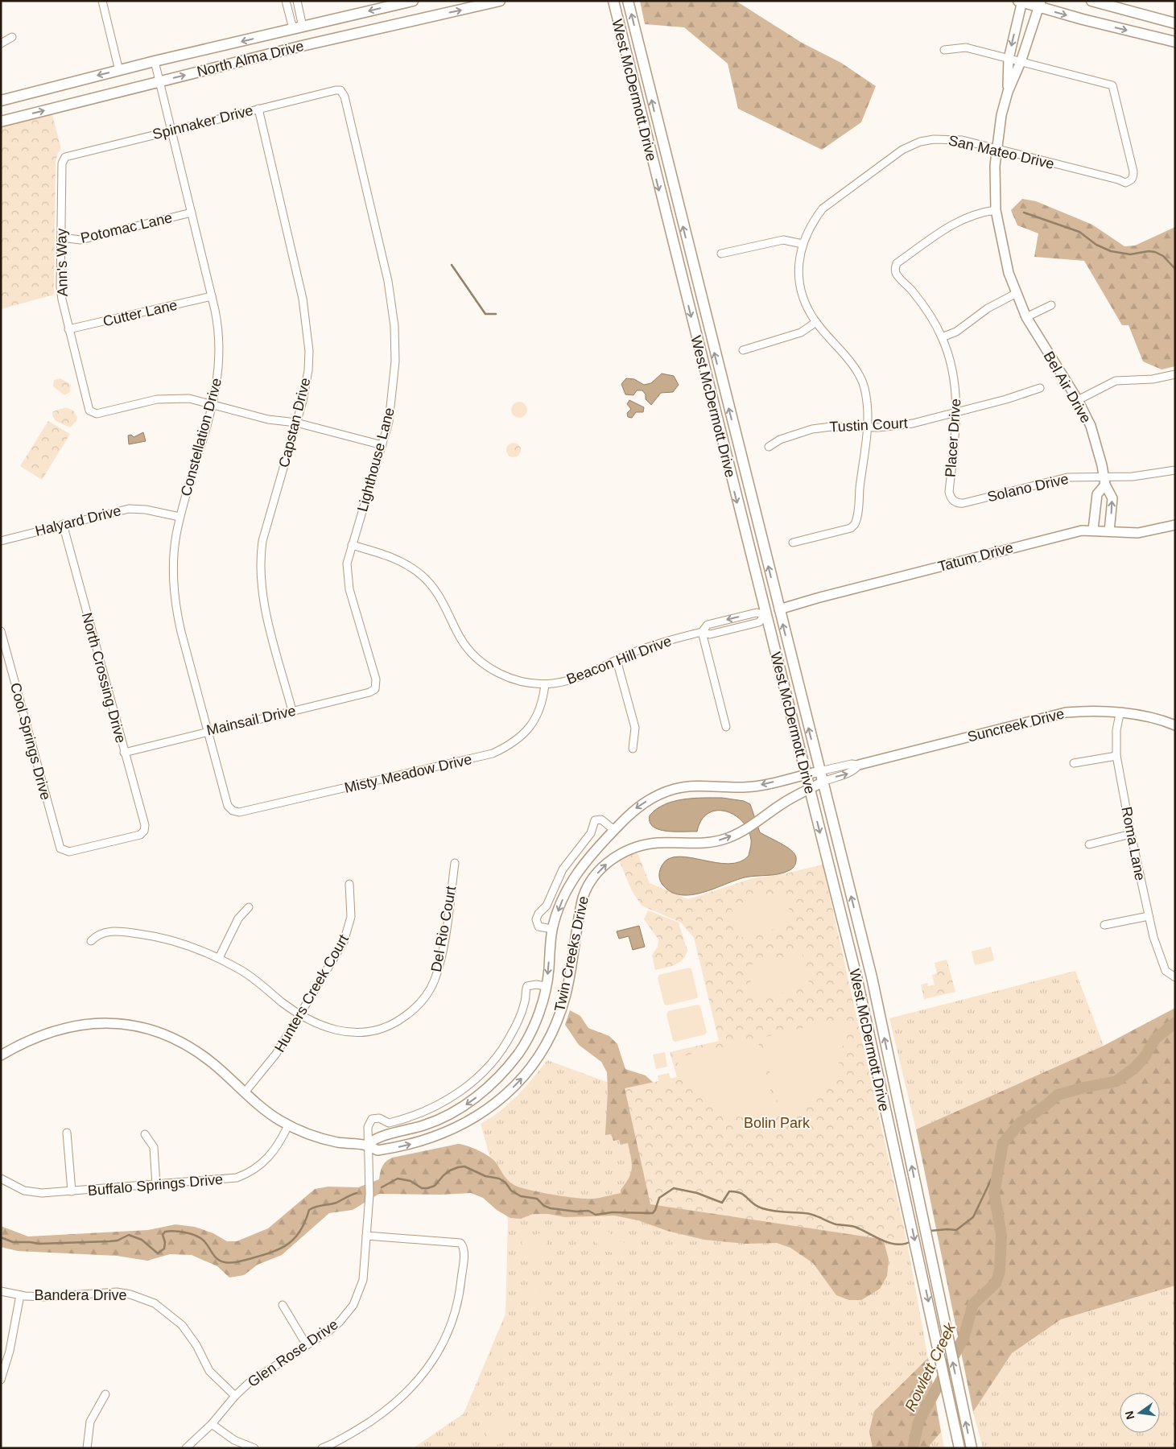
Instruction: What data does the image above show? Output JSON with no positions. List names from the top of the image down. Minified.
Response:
{"streets":{"main road":["North Alma Drive","West McDermott Drive"],"street":["Spinnaker Drive","San Mateo Drive","Potomac Lane","Ann's Way","Cutter Lane","Bel Air Drive","Capstan Drive","Tustin Court","Constellation Drive","Placer Drive","Lighthouse Lane","Solano Drive","Halyard Drive","Tatum Drive","Beacon Hill Drive","North Crossing Drive","Mainsail Drive","Suncreek Drive","Cool Springs Drive","Misty Meadow Drive","Roma Lane","Del Rio Court","Twin Creeks Drive","Hunters Creek Court","Buffalo Springs Drive","Bandera Drive","Glen Rose Drive"]},"crossings":[["North Alma Drive","Constellation Drive"],["West McDermott Drive","Tatum Drive"],["West McDermott Drive","Beacon Hill Drive"],["West McDermott Drive","Suncreek Drive"],["West McDermott Drive","Twin Creeks Drive"],["Spinnaker Drive","Ann's Way"],["Spinnaker Drive","Capstan Drive"],["Spinnaker Drive","Constellation Drive"],["Spinnaker Drive","Lighthouse Lane"],["San Mateo Drive","Bel Air Drive"],["San Mateo Drive","Tustin Court"],["Potomac Lane","Ann's Way"],["Potomac Lane","Constellation Drive"],["Ann's Way","Cutter Lane"],["Ann's Way","Constellation Drive"],["Cutter Lane","Constellation Drive"],["Bel Air Drive","Placer Drive"],["Bel Air Drive","Solano Drive"],["Bel Air Drive","Tatum Drive"],["Capstan Drive","Mainsail Drive"],["Tustin Court","Placer Drive"],["Constellation Drive","Halyard Drive"],["Constellation Drive","Mainsail Drive"],["Constellation Drive","Misty Meadow Drive"],["Placer Drive","Solano Drive"],["Lighthouse Lane","Beacon Hill Drive"],["Lighthouse Lane","Mainsail Drive"],["Halyard Drive","North Crossing Drive"],["Beacon Hill Drive","Misty Meadow Drive"],["North Crossing Drive","Mainsail Drive"],["North Crossing Drive","Cool Springs Drive"],["Suncreek Drive","Roma Lane"],["Suncreek Drive","Twin Creeks Drive"],["Del Rio Court","Hunters Creek Court"],["Twin Creeks Drive","Hunters Creek Court"],["Twin Creeks Drive","Buffalo Springs Drive"],["Twin Creeks Drive","Glen Rose Drive"],["Bandera Drive","Glen Rose Drive"]],"water":["Rowlett Creek"],"parks":["Bolin Park"],"north":"left"}
